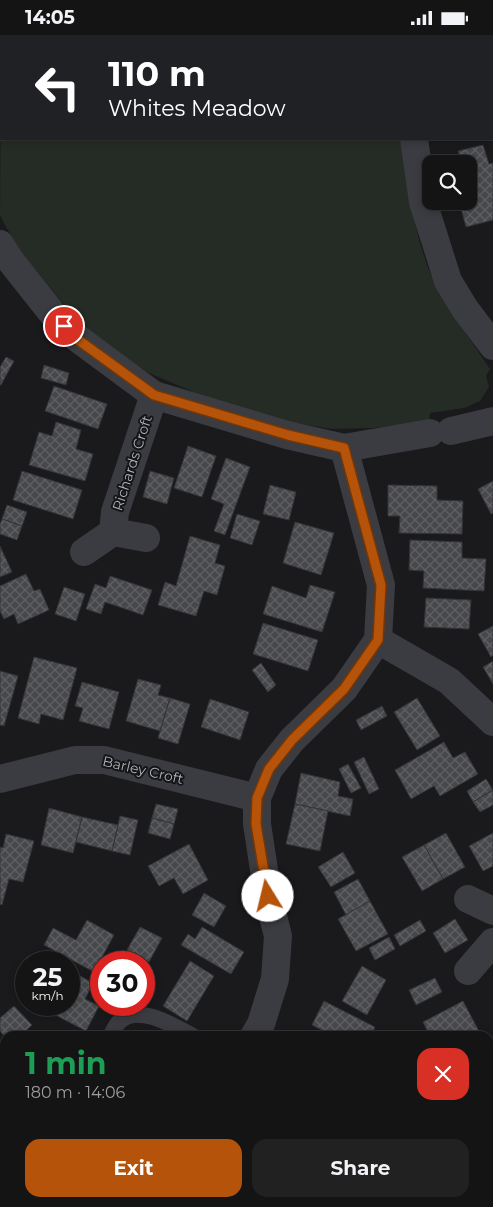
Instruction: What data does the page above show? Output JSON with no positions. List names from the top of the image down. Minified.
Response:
{"streets":{"street":["Richards Croft","Barley Croft"]},"page":{"status":"14:05","turn":["110 m","Whites Meadow"],"speed":"25 km/h","limit":"30","heading":["1 min","180 m · 14:06"],"buttons":["Exit","Share"]}}
